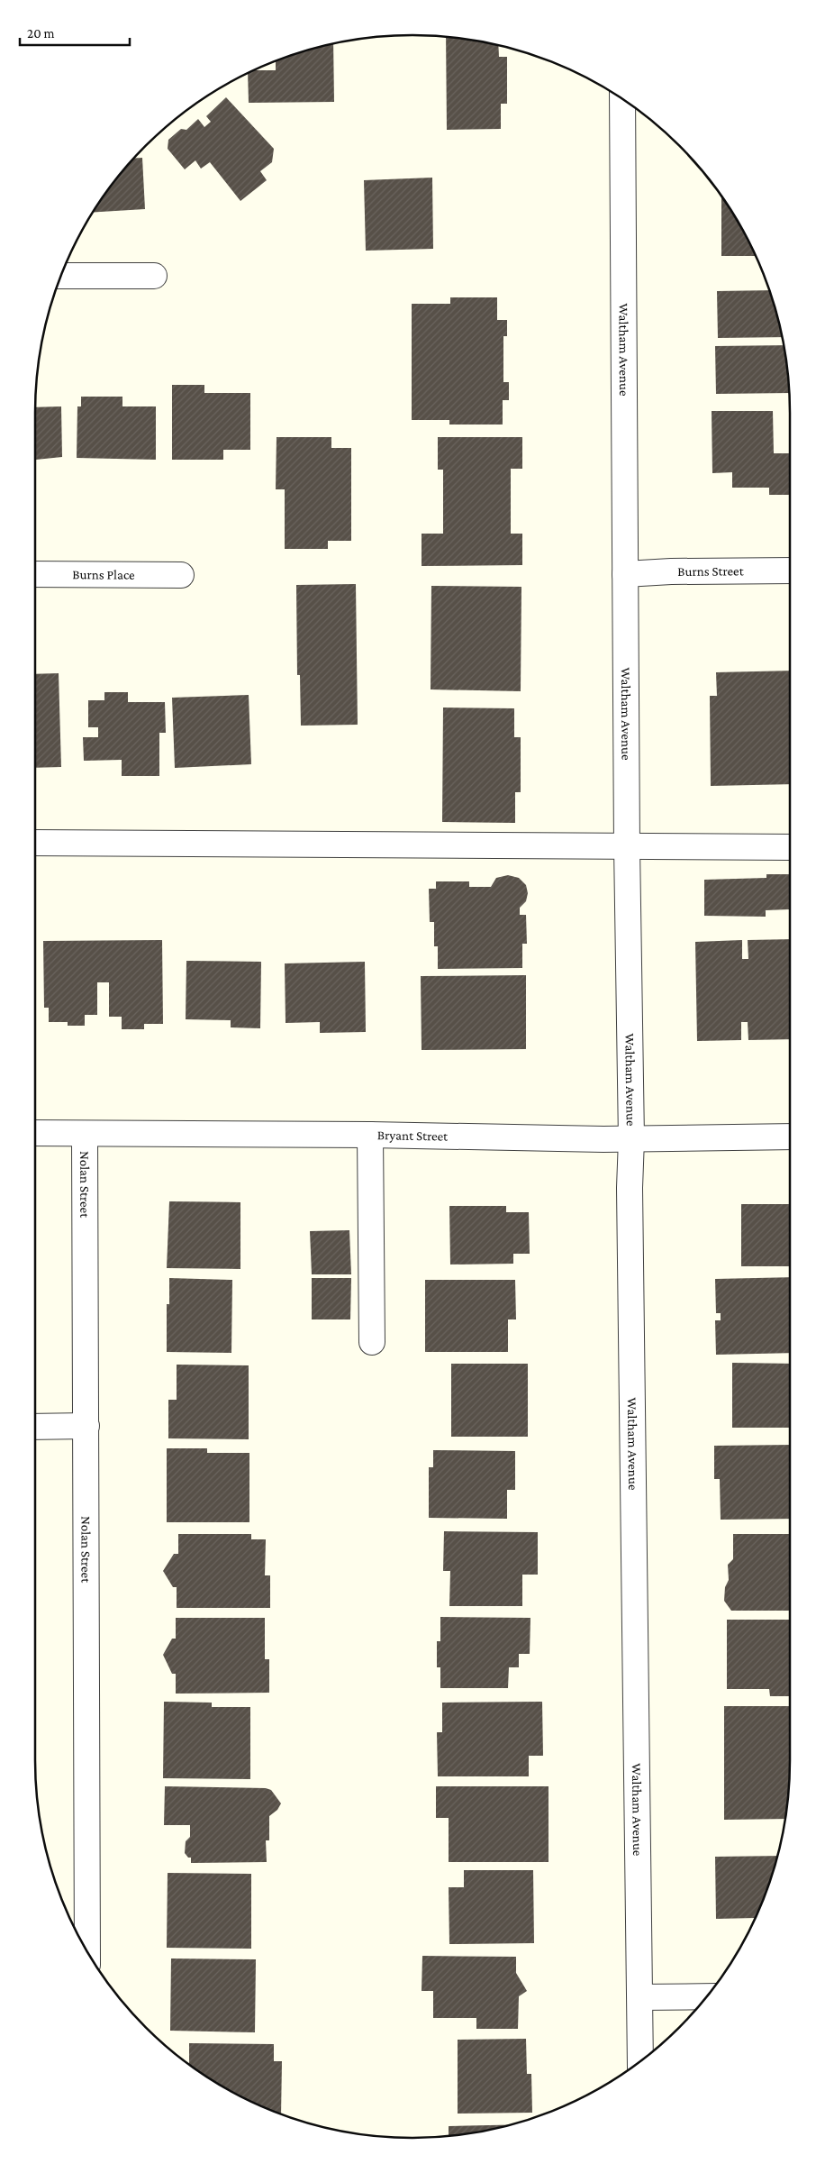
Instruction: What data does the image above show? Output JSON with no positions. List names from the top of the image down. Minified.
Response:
{"streets":{"street":["Waltham Avenue","Burns Street","Burns Place","Bryant Street","Nolan Street"]},"crossings":[["Waltham Avenue","Burns Street"],["Waltham Avenue","Bryant Street"],["Bryant Street","Nolan Street"]],"scale_bar":"20 m"}
